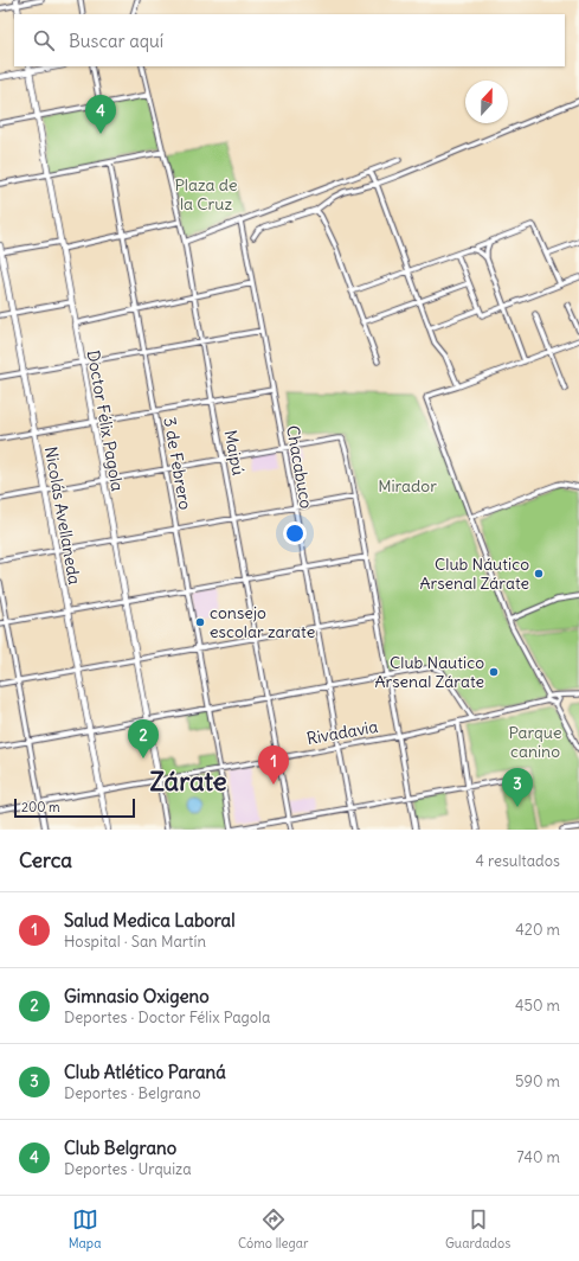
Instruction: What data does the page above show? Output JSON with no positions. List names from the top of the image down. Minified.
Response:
{"streets":{"street":["Doctor Félix Pagola","Maipú","3 de Febrero","Chacabuco","Nicolás Avellaneda","Rivadavia"]},"crossings":[["Doctor Félix Pagola","Rivadavia"],["Maipú","Rivadavia"],["3 de Febrero","Rivadavia"],["Chacabuco","Rivadavia"],["Nicolás Avellaneda","Rivadavia"]],"districts":["Zárate"],"parks":["Plaza de la Cruz","Mirador","Parque canino"],"places":["Club Náutico Arsenal Zárate","consejo escolar zarate","Club Nautico Arsenal Zárate"],"scale_bar":"200 m","north":"top","page":{"search":"Buscar aquí","pins":["4","2","1","3"],"scale":"200 m","heading":["Cerca","4 resultados"],"list":[{"mark":"1","name":"Salud Medica Laboral","note":"Hospital · San Martín","value":"420 m"},{"mark":"2","name":"Gimnasio Oxigeno","note":"Deportes · Doctor Félix Pagola","value":"450 m"},{"mark":"3","name":"Club Atlético Paraná","note":"Deportes · Belgrano","value":"590 m"},{"mark":"4","name":"Club Belgrano","note":"Deportes · Urquiza","value":"740 m"}],"nav":["Mapa","Cómo llegar","Guardados"]}}
